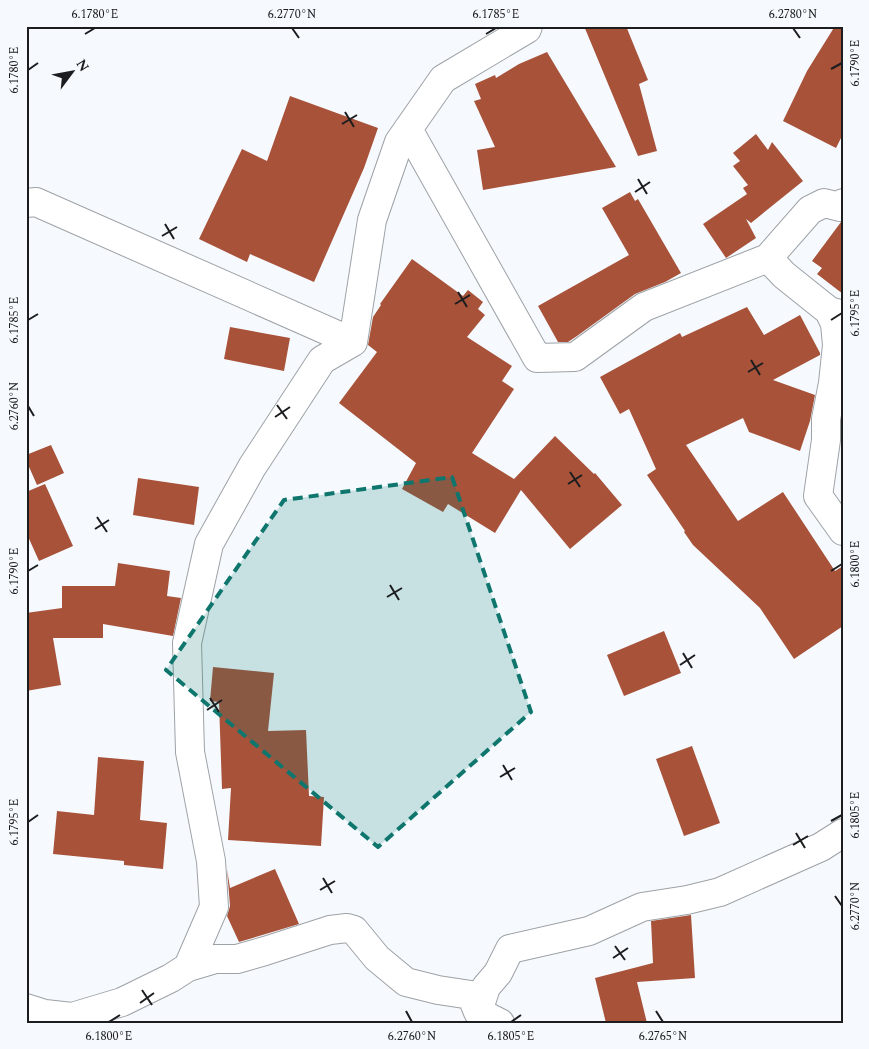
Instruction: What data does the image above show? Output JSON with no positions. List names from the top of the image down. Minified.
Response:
{"north":"top right","coordinates":["6.1780°E","6.2770°N","6.1785°E","6.2780°N","6.1790°E","6.1795°E","6.2760°N","6.1800°E","6.1805°E","6.2765°N"]}
